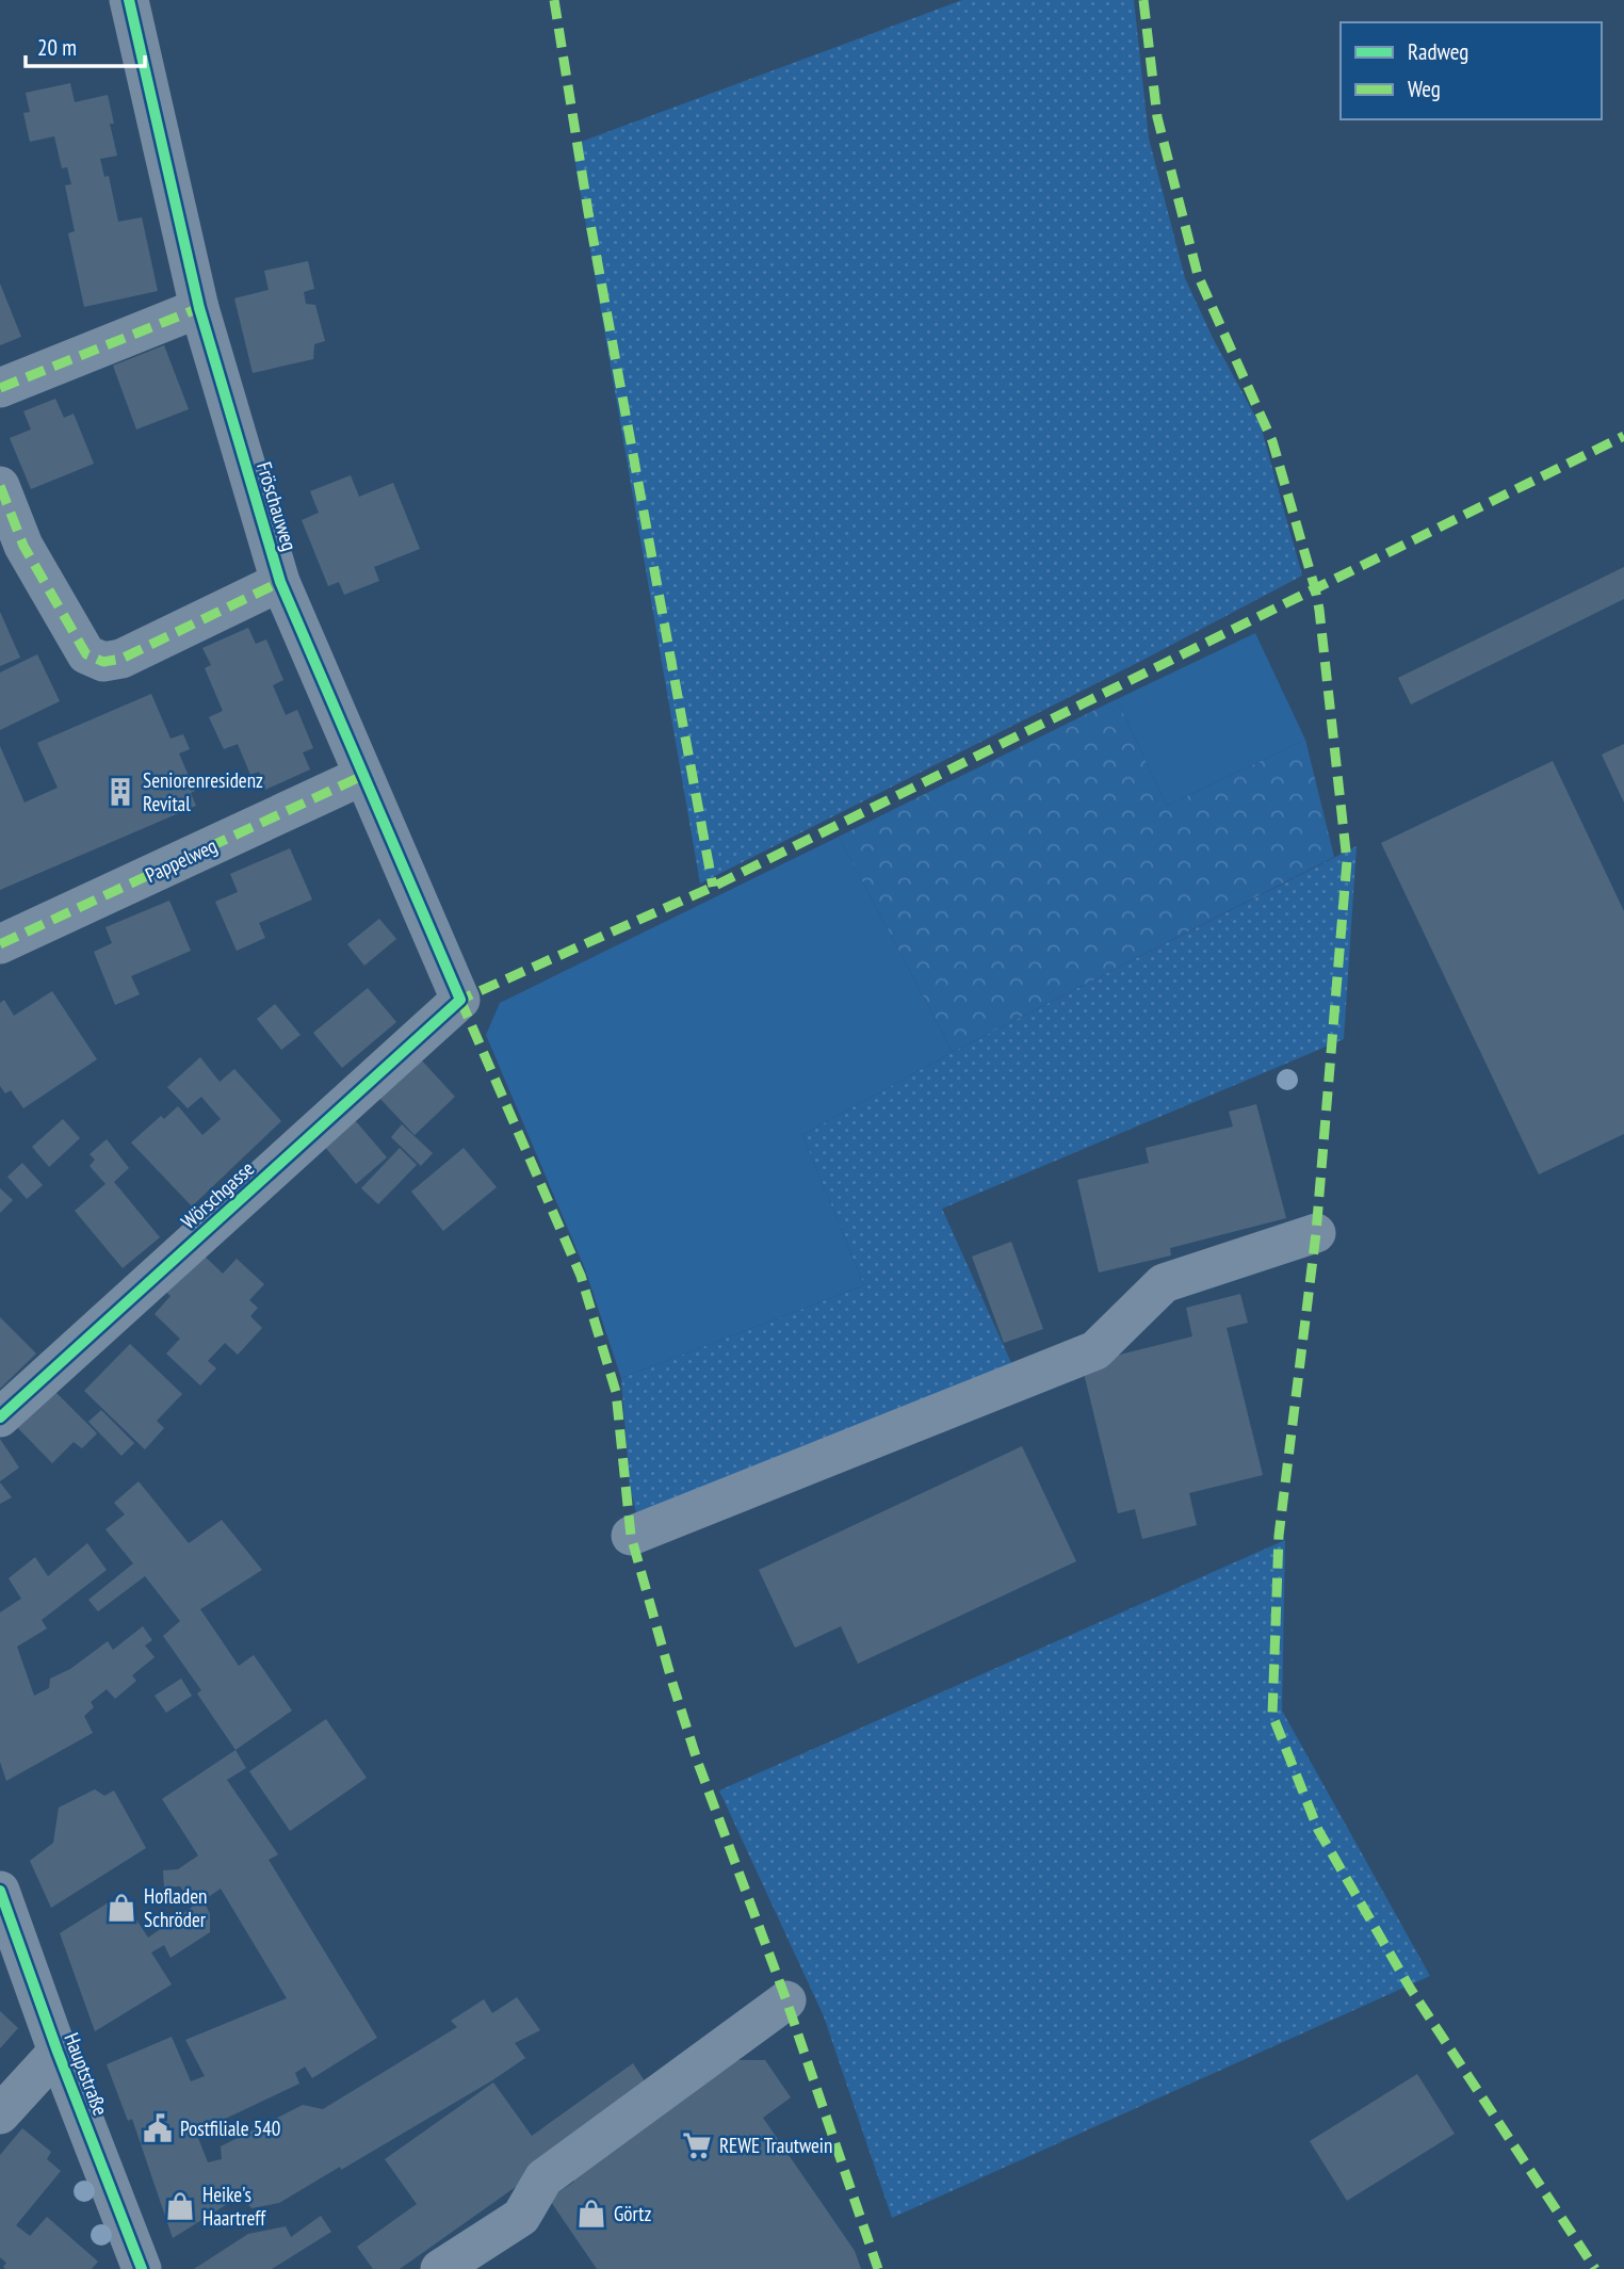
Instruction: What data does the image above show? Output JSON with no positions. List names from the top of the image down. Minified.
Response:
{"streets":{"street":["Fröschauweg","Pappelweg","Wörschgasse","Hauptstraße"]},"crossings":[["Fröschauweg","Pappelweg"],["Fröschauweg","Wörschgasse"]],"places":{"building":["Seniorenresidenz Revital"],"shop":["Hofladen Schröder","Heike's Haartreff","Görtz"],"public building":["Postfiliale 540"],"supermarket":["REWE Trautwein"]},"legend":["Radweg","Weg"],"scale_bar":"20 m"}
